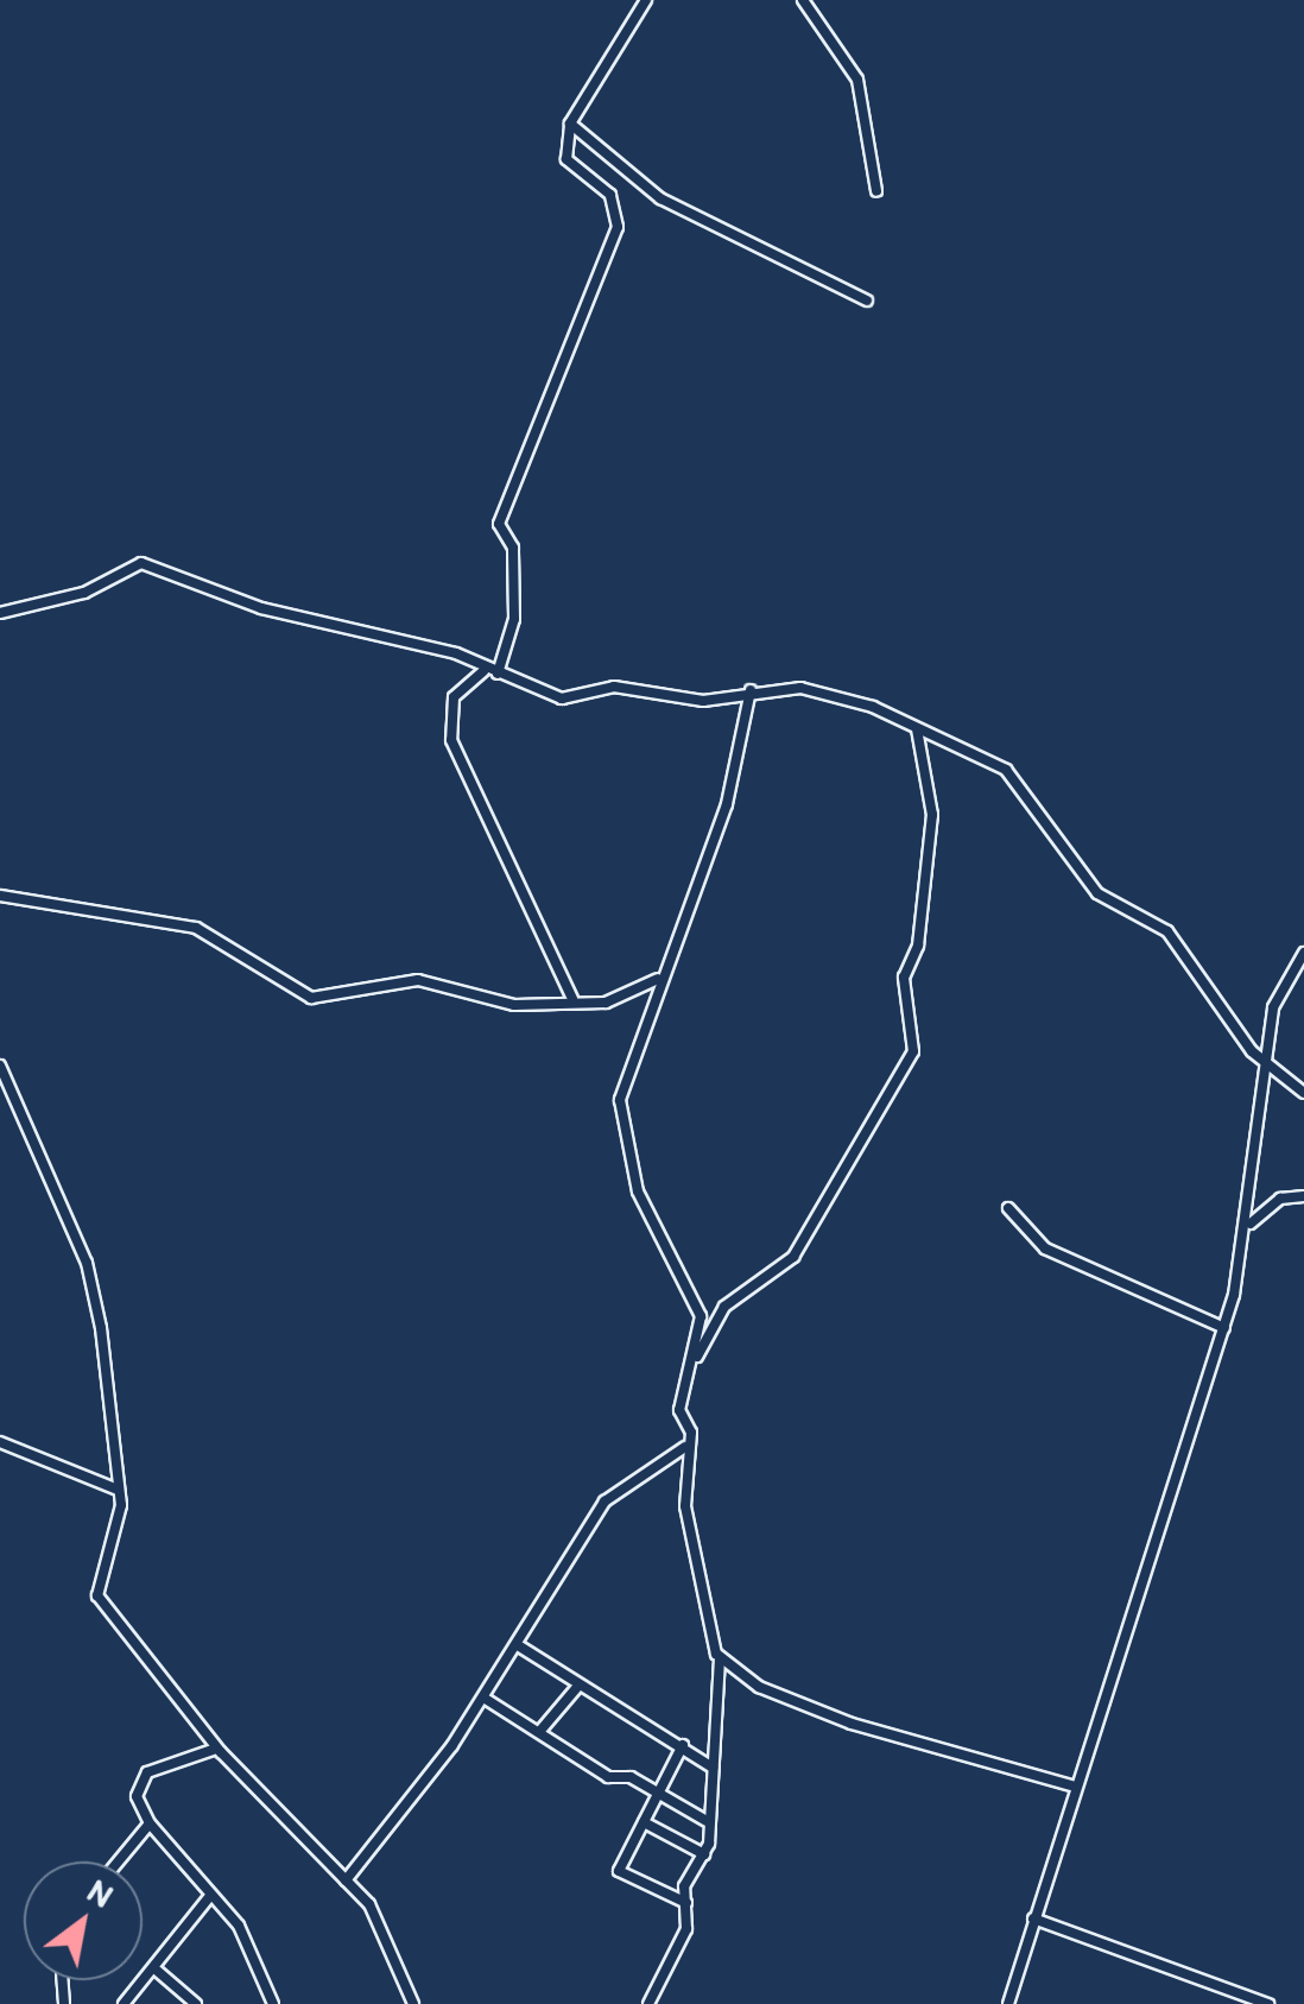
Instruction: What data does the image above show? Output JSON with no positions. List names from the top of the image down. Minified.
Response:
{"north":"top right"}
